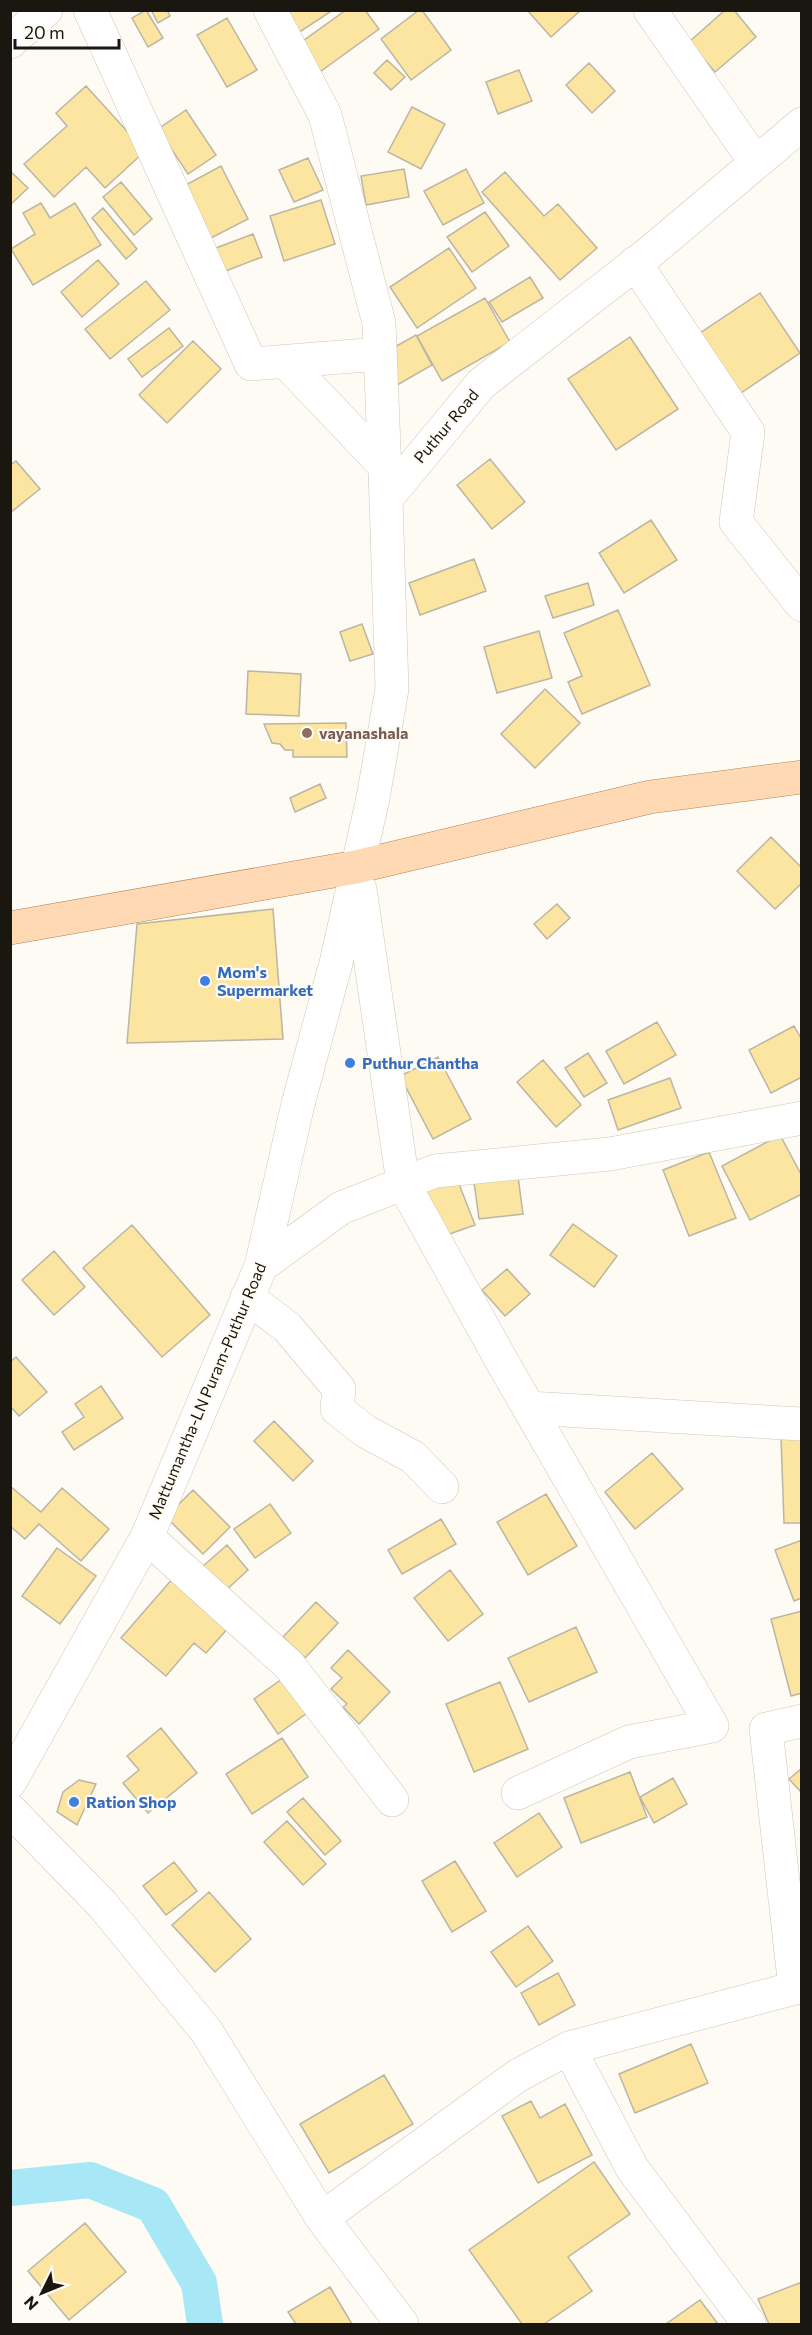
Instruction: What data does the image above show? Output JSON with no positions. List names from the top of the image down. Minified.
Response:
{"streets":{"street":["Puthur Road","Mattumantha-LN Puram-Puthur Road"]},"places":["vayanashala","Mom's Supermarket","Puthur Chantha","Ration Shop"],"scale_bar":"20 m","north":"bottom left"}
